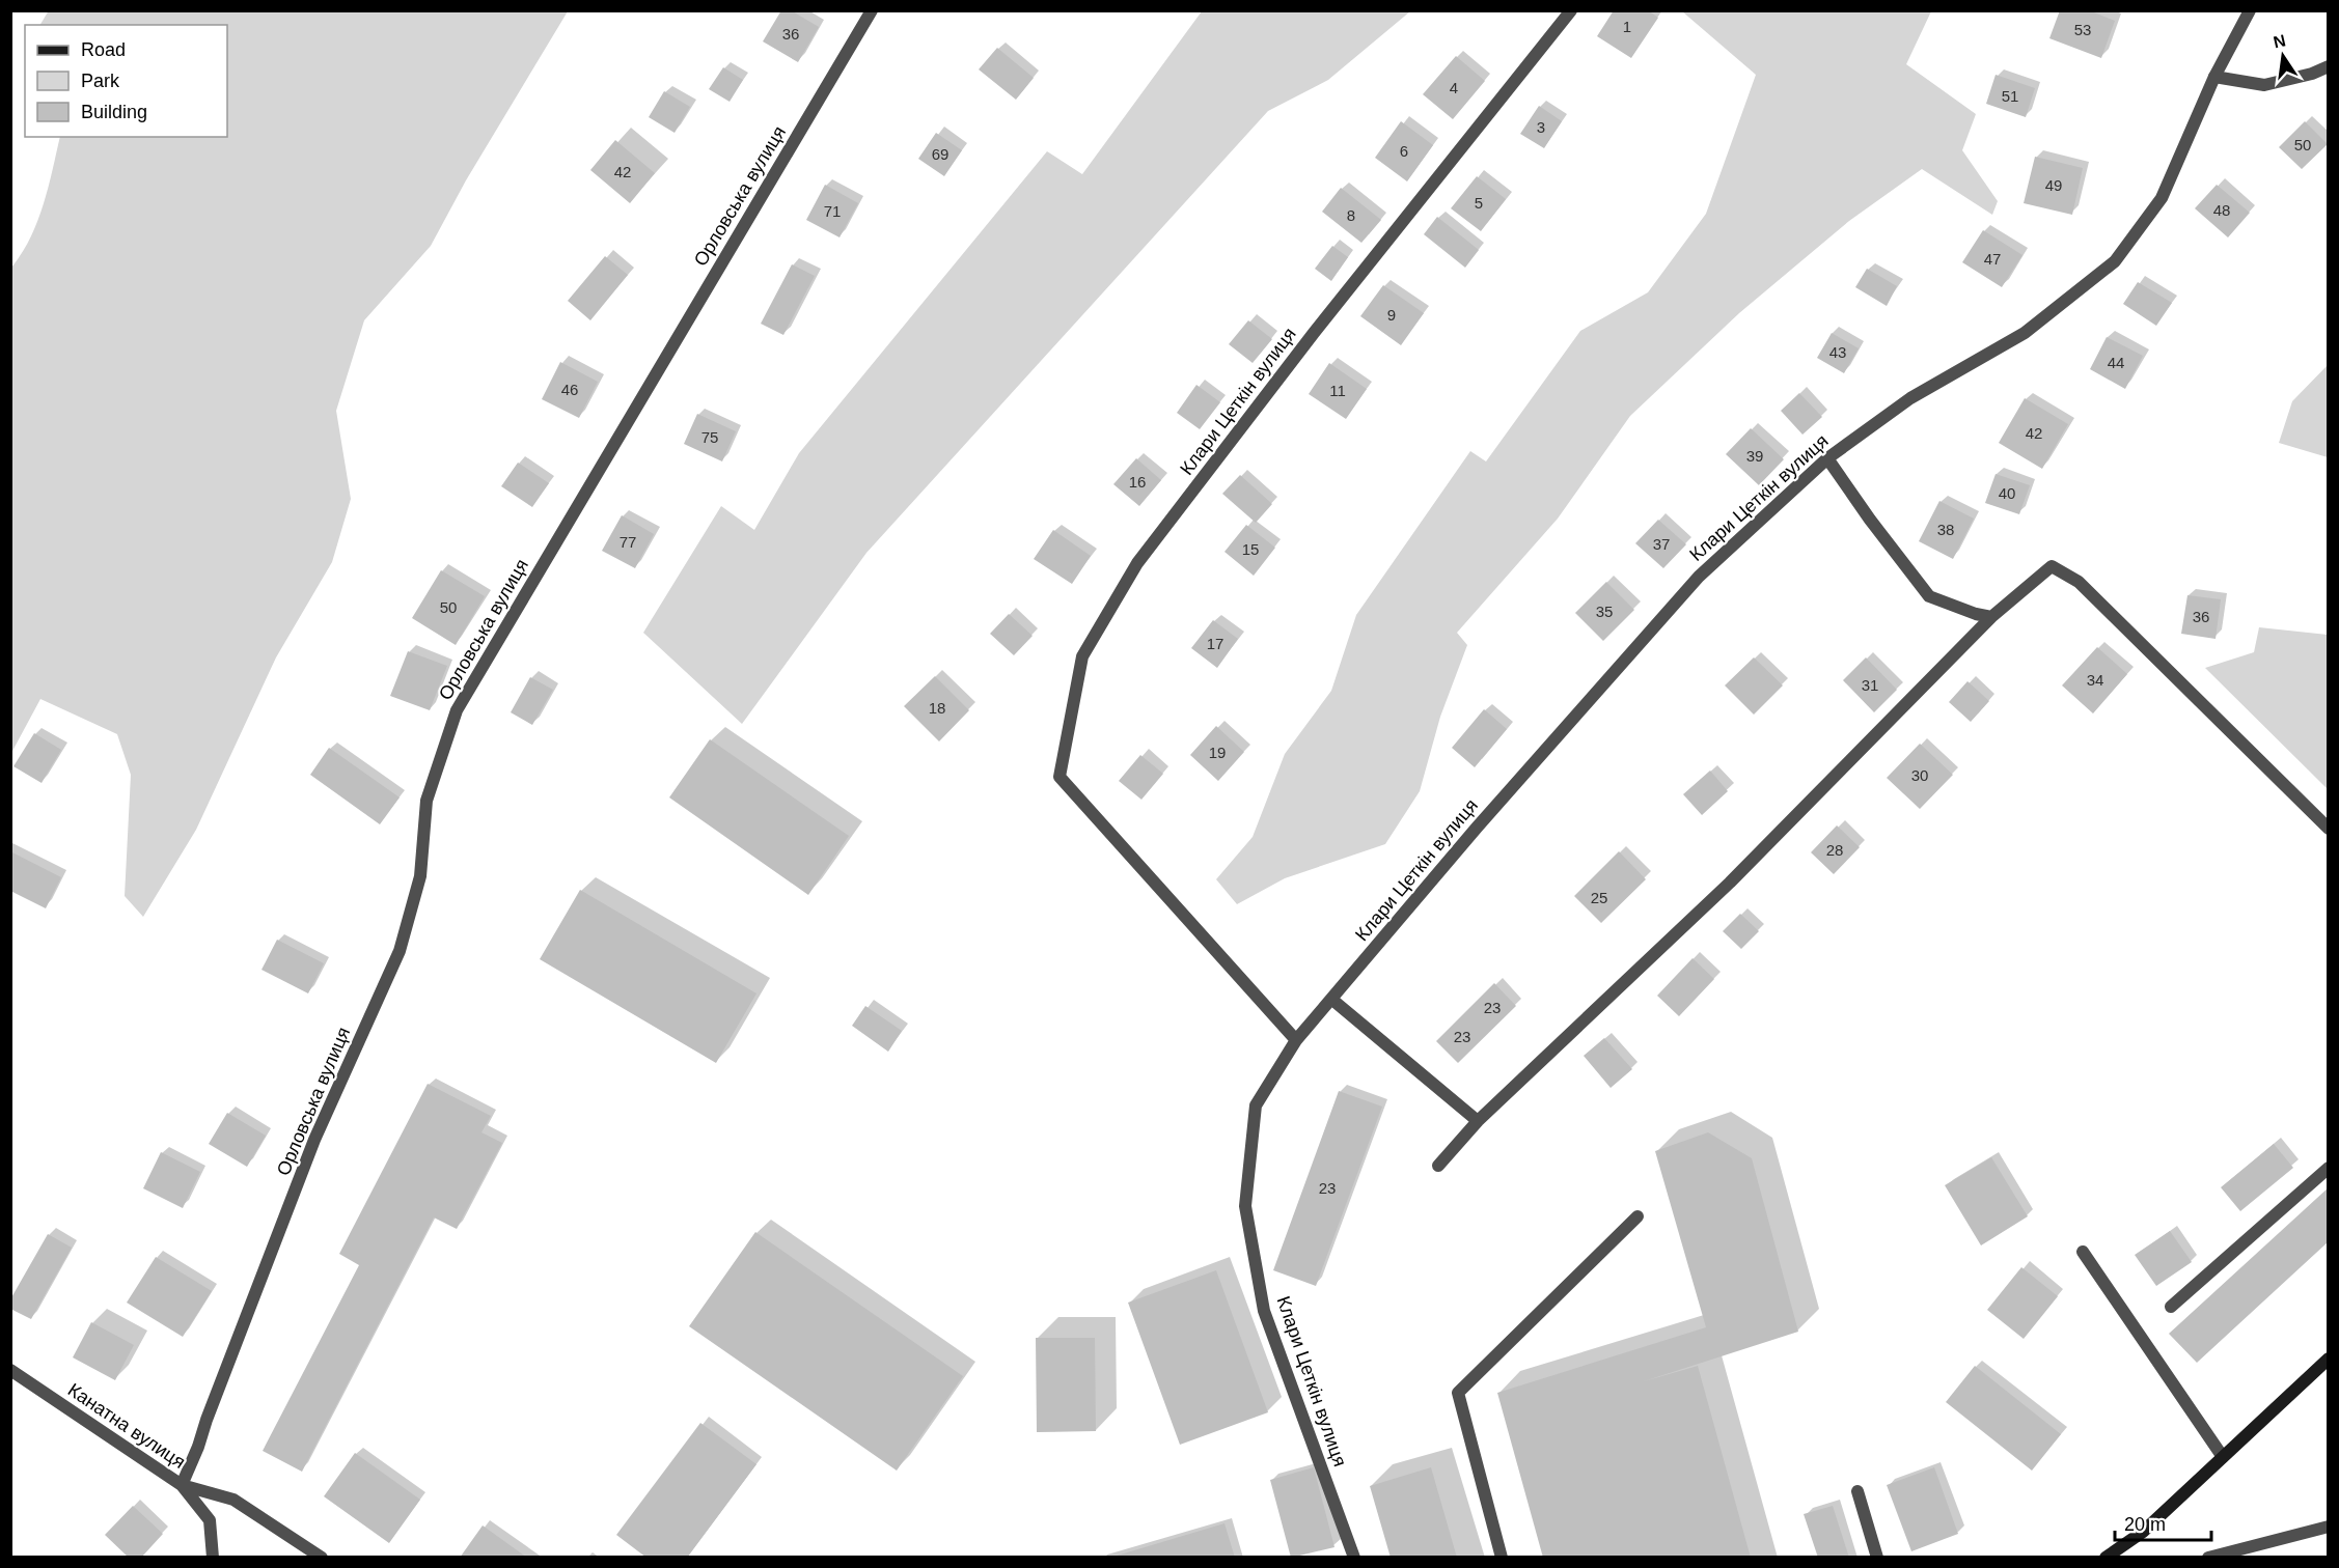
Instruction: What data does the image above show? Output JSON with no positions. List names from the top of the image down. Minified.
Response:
{"streets":{"street":["Орловська вулиця","Клари Цеткін вулиця","Канатна вулиця"]},"crossings":[["Орловська вулиця","Канатна вулиця"]],"house_numbers":["1","53","36","4","51","3","50","6","69","42","49","5","48","71","8","47","9","43","44","46","11","42","75","39","16","40","38","77","37","15","50","35","36","17","34","31","18","19","30","28","25","23","23","23"],"legend":["Road","Park","Building"],"scale_bar":"20 m","north":"top"}
